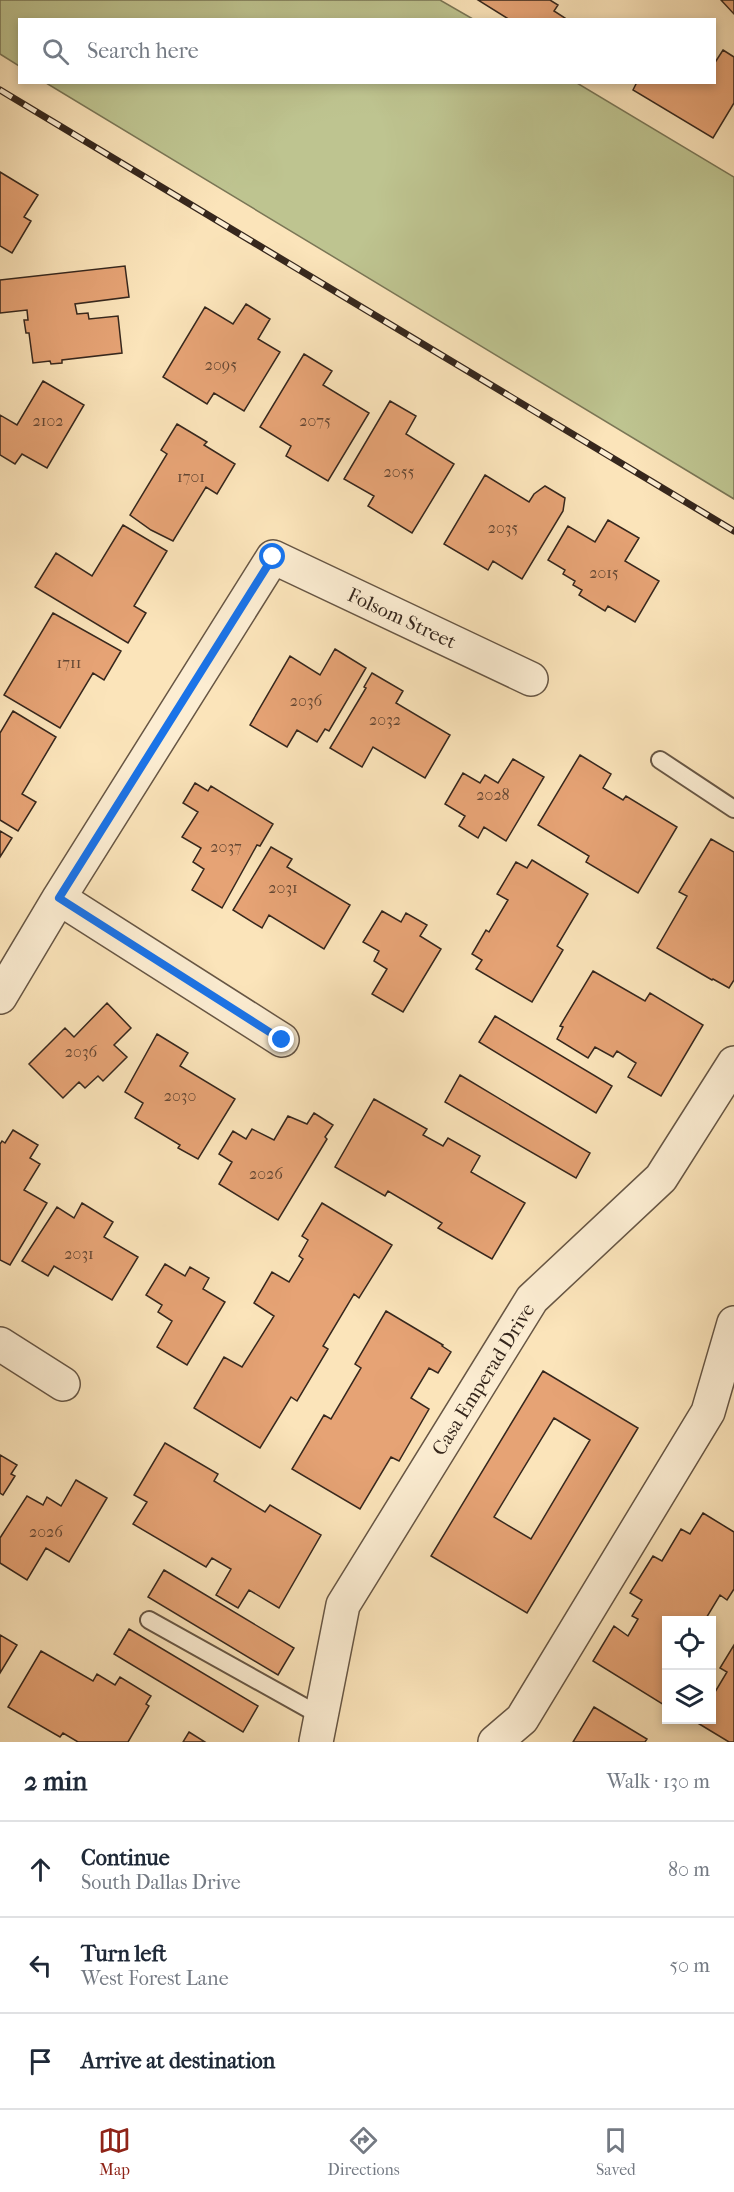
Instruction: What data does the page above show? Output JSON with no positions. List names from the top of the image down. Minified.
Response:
{"streets":{"street":["Folsom Street","Casa Emperad Drive"]},"house_numbers":["2095","2102","2075","2055","1701","2035","2015","1711","2036","2032","2028","2037","2031","2036","2030","2026","2031","2026"],"page":{"search":"Search here","heading":["2 min","Walk · 130 m"],"list":[["Continue","South Dallas Drive","80 m"],["Turn left","West Forest Lane","50 m"],"Arrive at destination"],"nav":["Map","Directions","Saved"]}}
